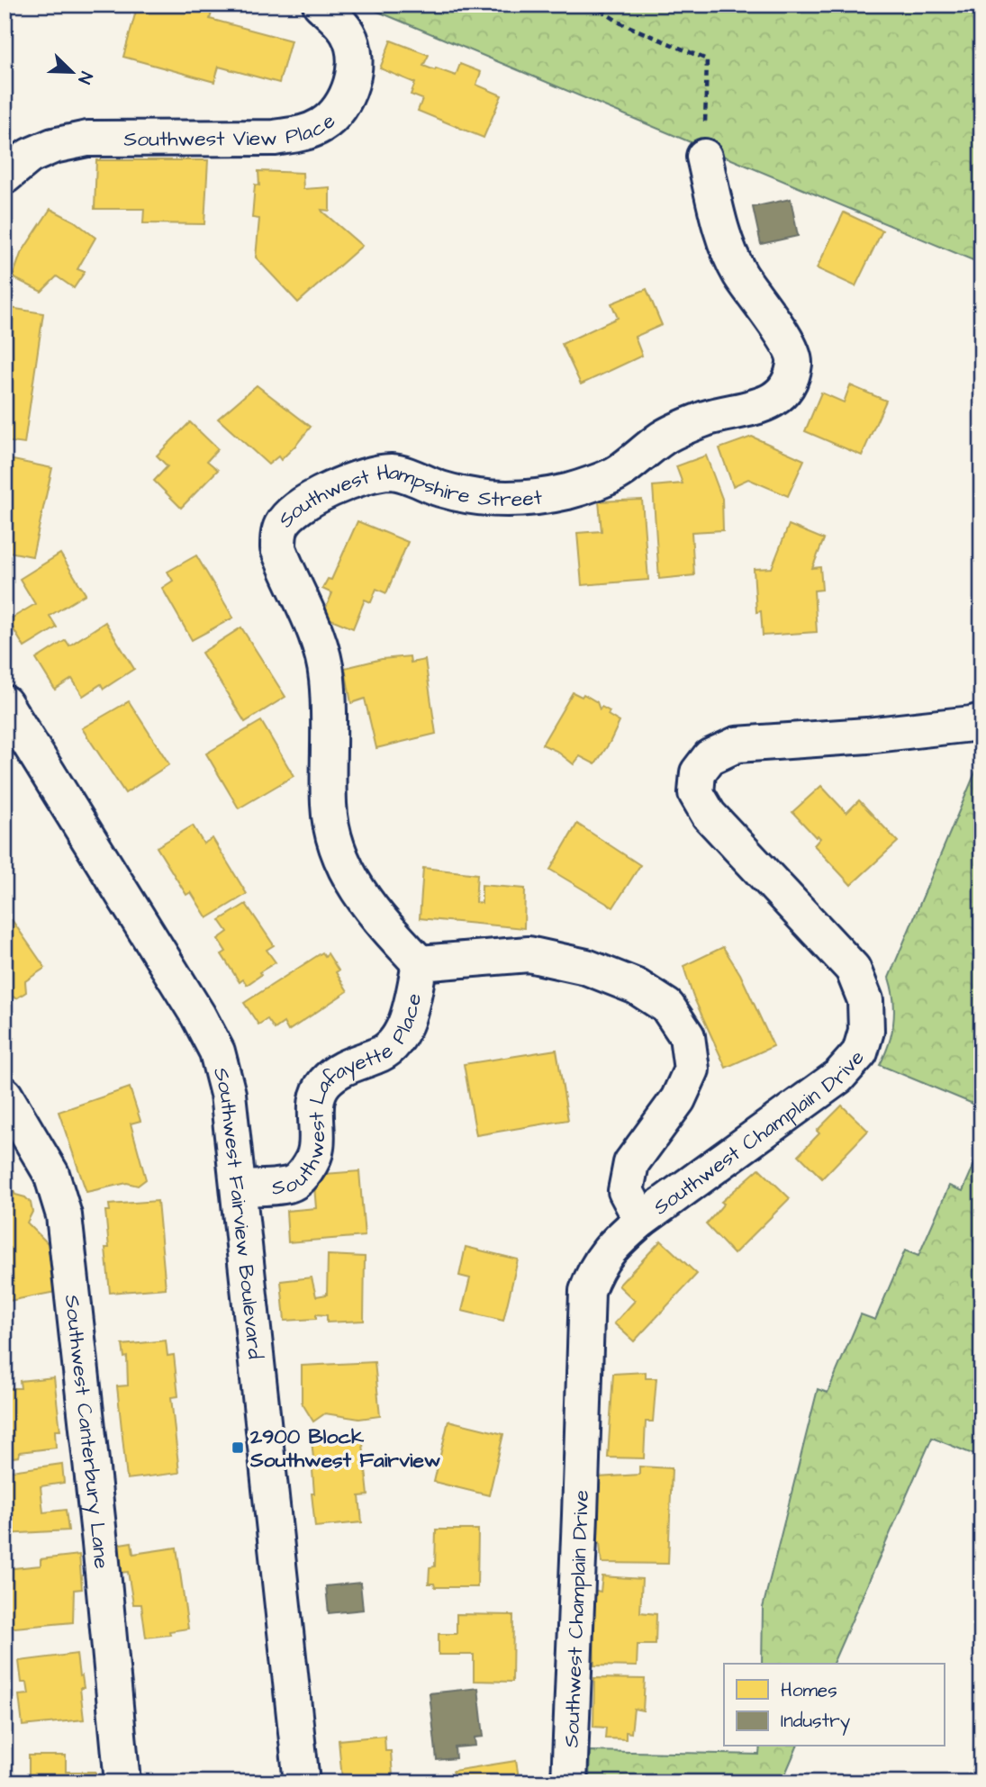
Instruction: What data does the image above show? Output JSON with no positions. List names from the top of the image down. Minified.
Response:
{"streets":{"street":["Southwest View Place","Southwest Hampshire Street","Southwest Lafayette Place","Southwest Champlain Drive","Southwest Fairview Boulevard","Southwest Canterbury Lane"]},"crossings":[["Southwest Hampshire Street","Southwest Lafayette Place"],["Southwest Lafayette Place","Southwest Fairview Boulevard"]],"places":{"transit":["2900 Block Southwest Fairview"]},"legend":["Homes","Industry"],"north":"bottom right"}
